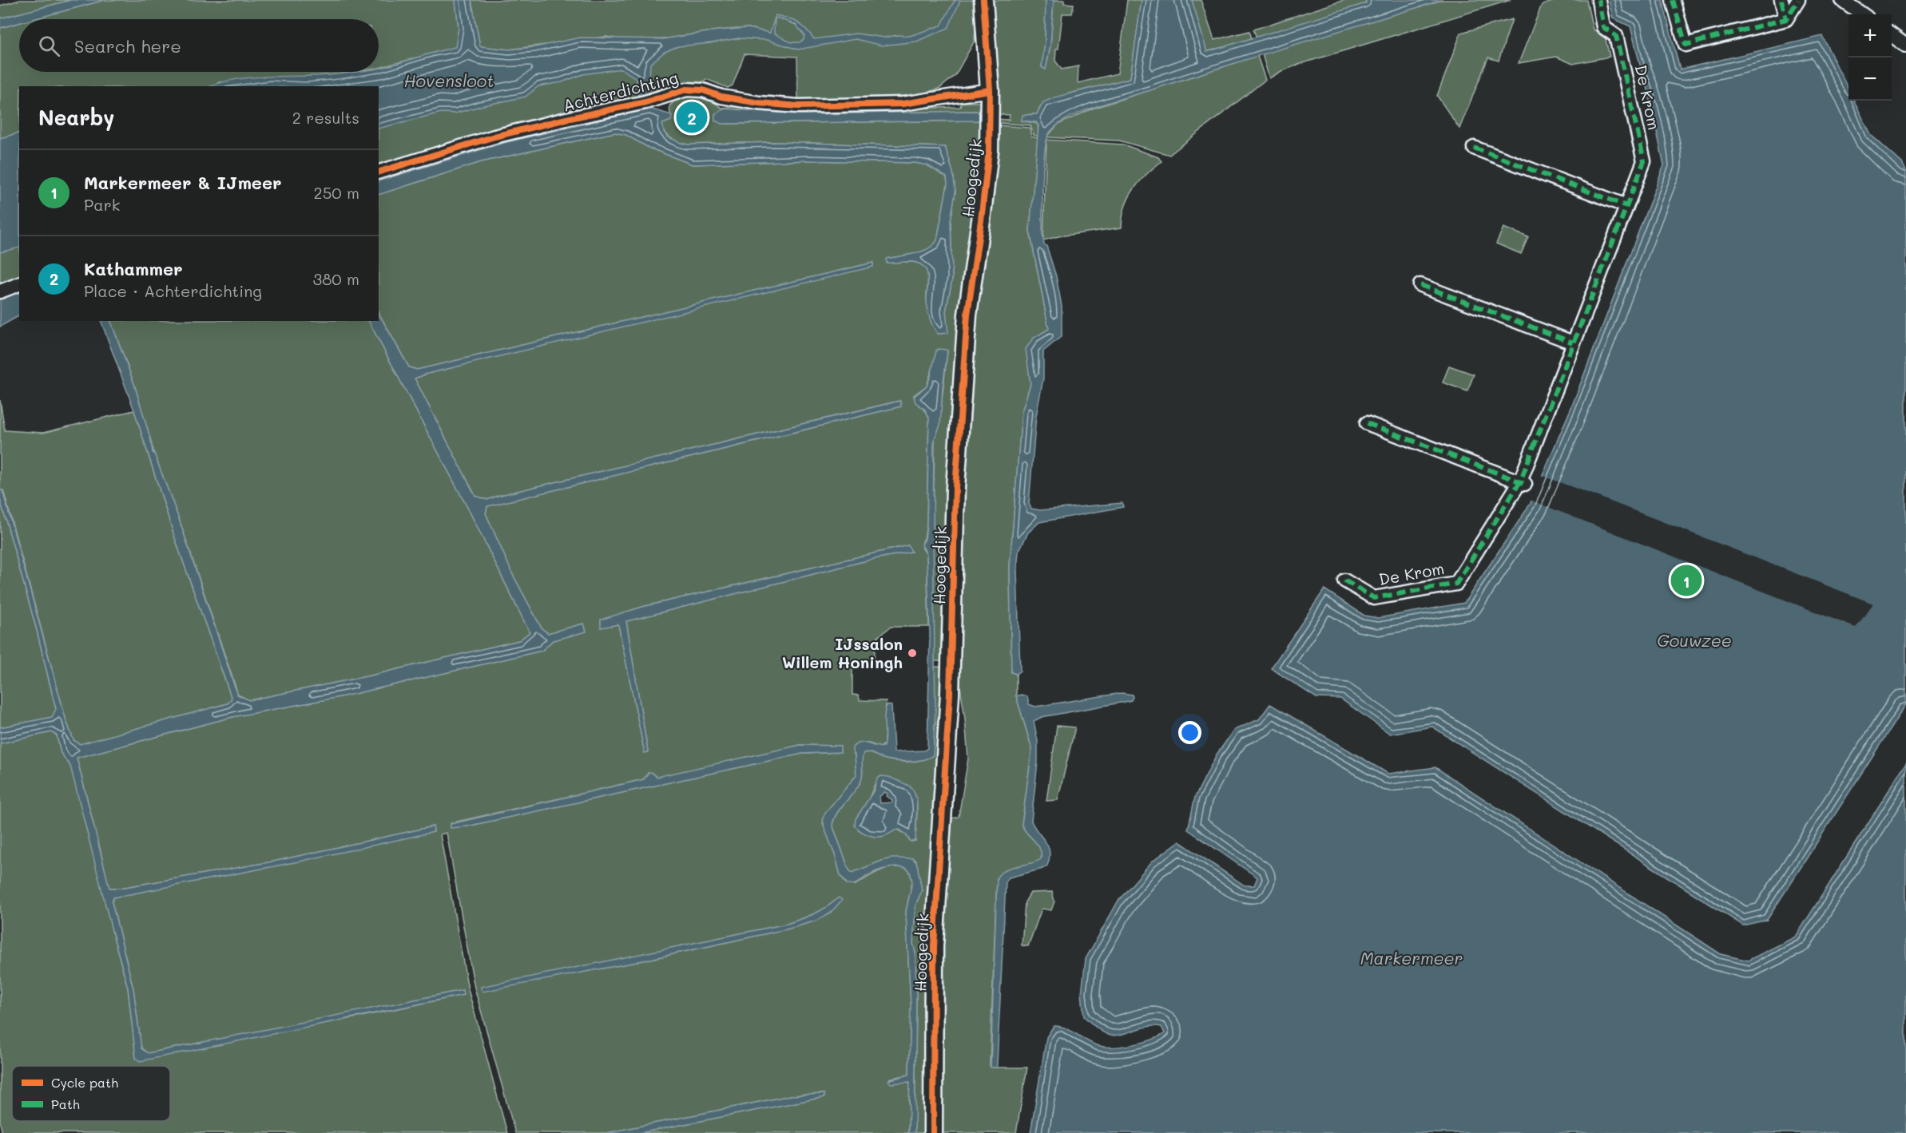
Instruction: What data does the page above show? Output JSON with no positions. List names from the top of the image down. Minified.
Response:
{"streets":{"street":["Achterdichting","De Krom","Hoogedijk"]},"crossings":[["Achterdichting","Hoogedijk"]],"water":["Hovensloot","Gouwzee","Markermeer"],"places":["IJssalon Willem Honingh"],"legend":["Cycle path","Path"],"page":{"map_buttons":["+","−"],"search":"Search here","heading":["Nearby","2 results"],"pins":["2","1"],"list":[{"mark":"1","name":"Markermeer & IJmeer","note":"Park","value":"250 m"},{"mark":"2","name":"Kathammer","note":"Place · Achterdichting","value":"380 m"}]}}
